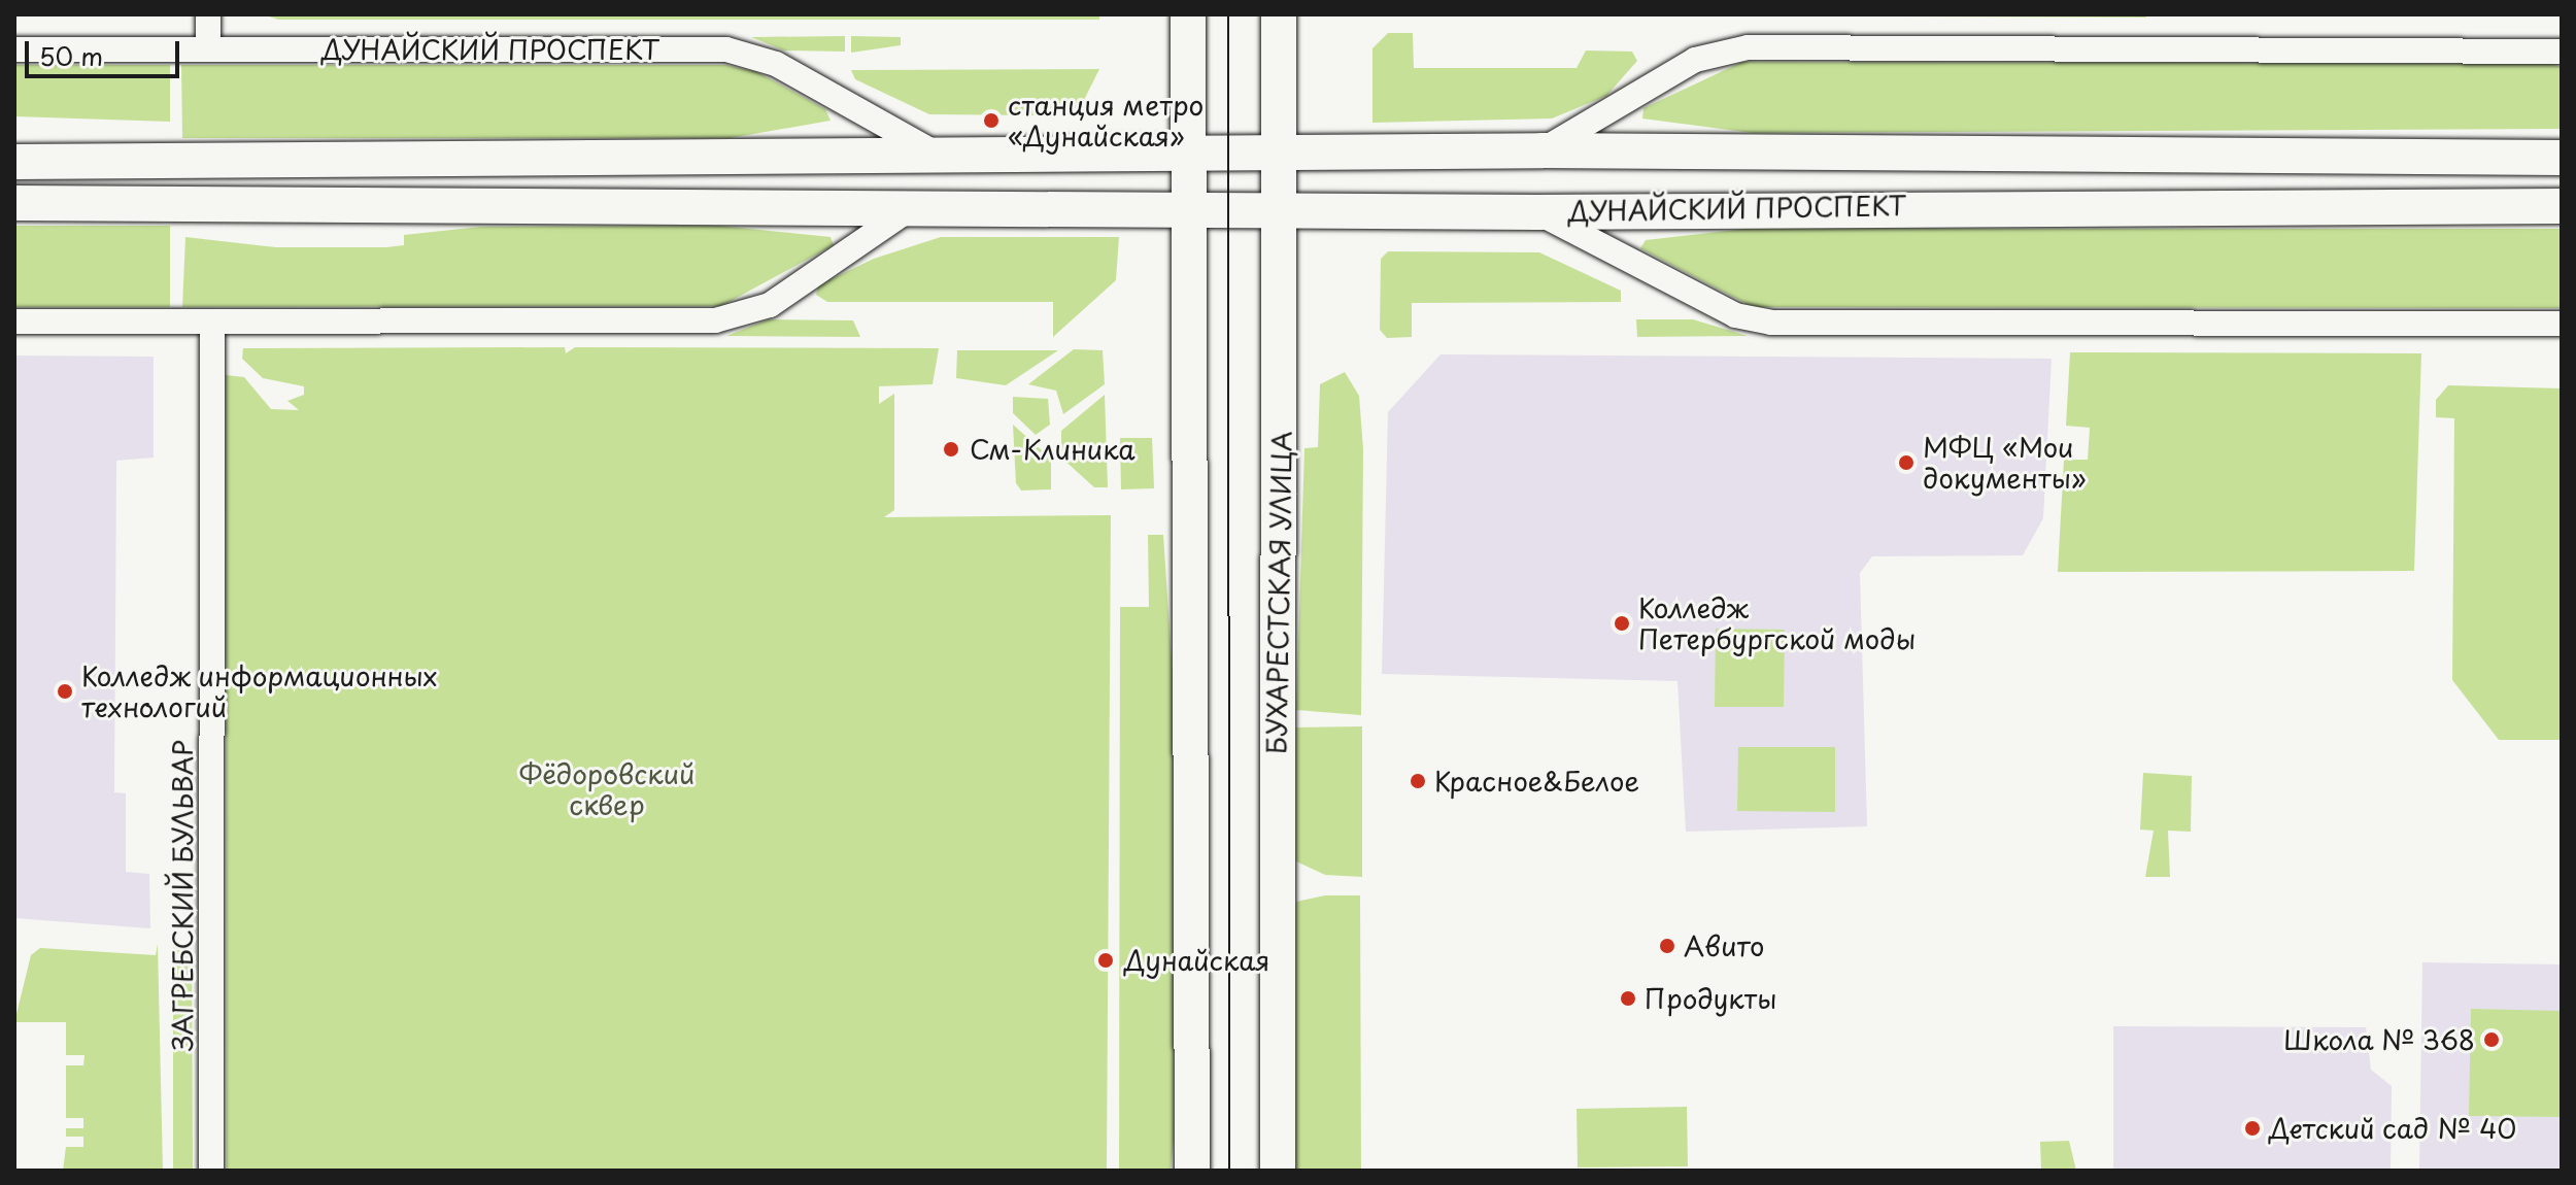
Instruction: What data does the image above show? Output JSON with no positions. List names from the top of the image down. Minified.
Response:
{"streets":{"main road":["ДУНАЙСКИЙ ПРОСПЕКТ","БУХАРЕСТСКАЯ УЛИЦА"],"street":["ЗАГРЕБСКИЙ БУЛЬВАР"]},"crossings":[["ДУНАЙСКИЙ ПРОСПЕКТ","БУХАРЕСТСКАЯ УЛИЦА"]],"parks":["Фёдоровский сквер"],"places":["станция метро «Дунайская»","См-Клиника","МФЦ «Мои документы»","Колледж Петербургской моды","Колледж информационных технологий","Красное&Белое","Авито","Дунайская","Продукты","Школа № 368","Детский сад № 40"],"scale_bar":"50 m"}
